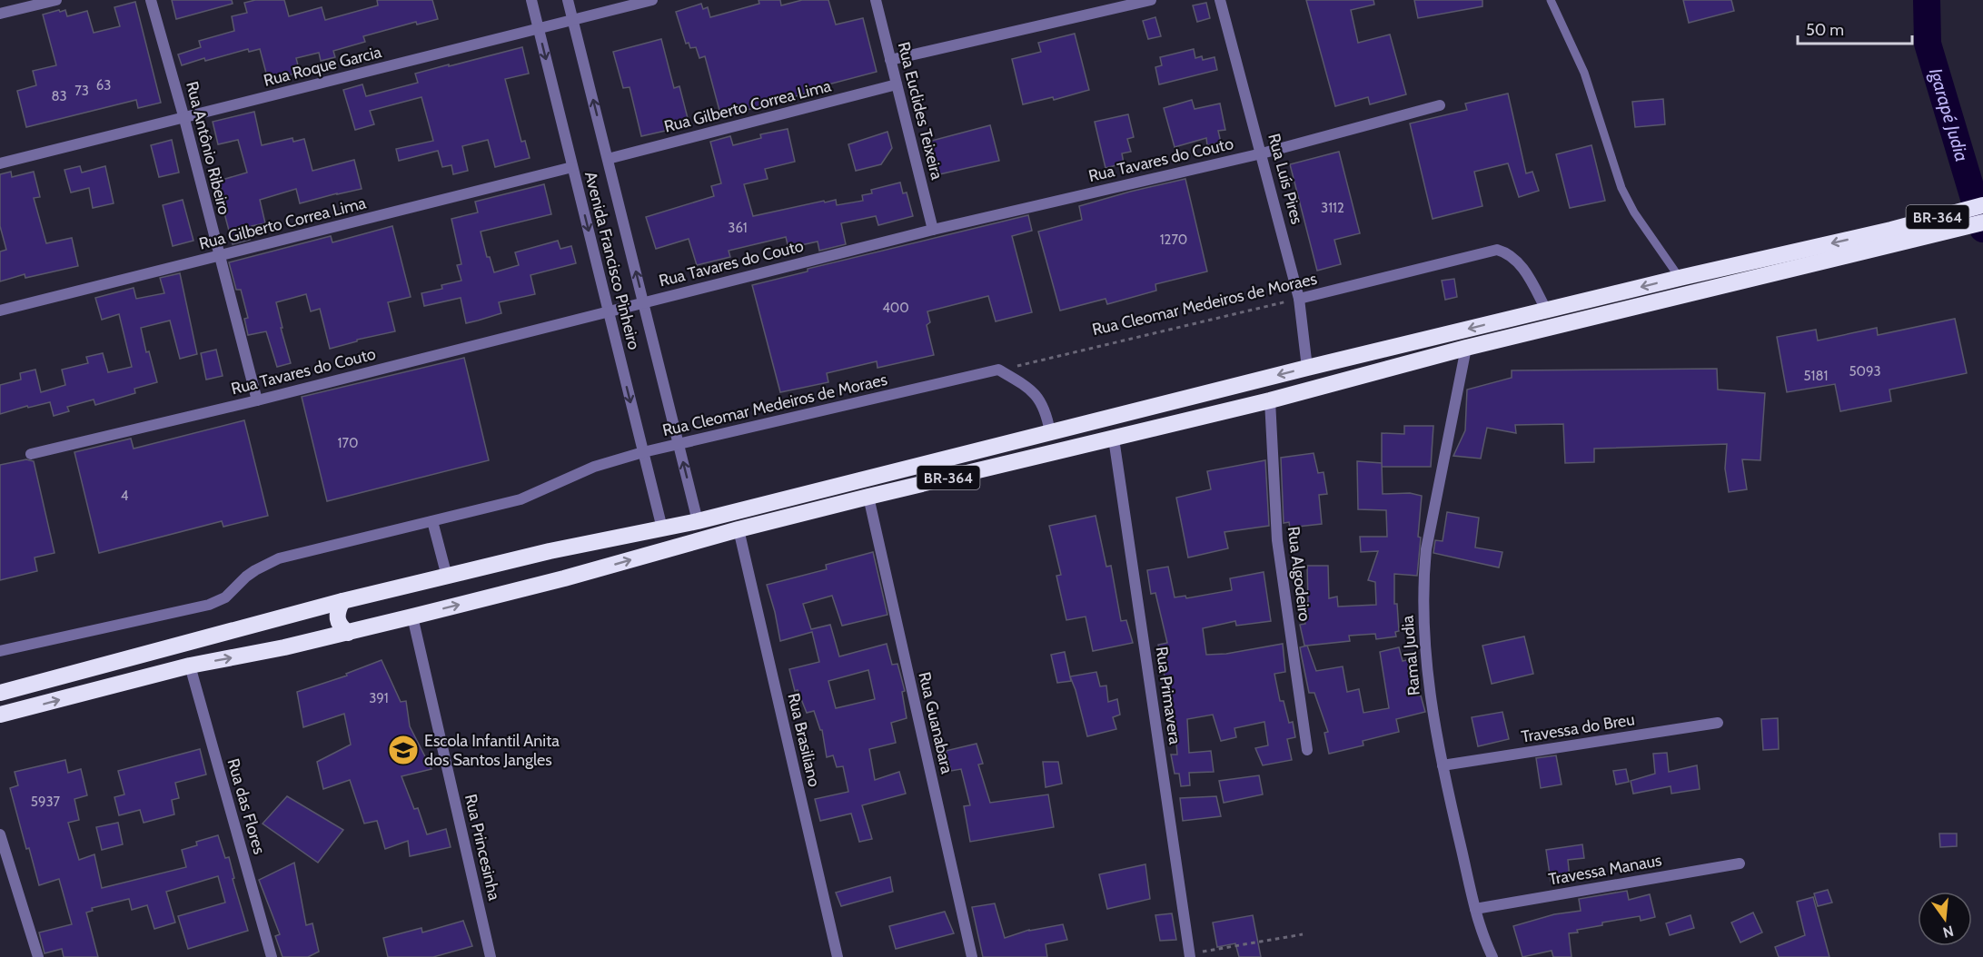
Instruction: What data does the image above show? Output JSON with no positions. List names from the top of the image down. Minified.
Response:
{"streets":{"highway":["BR-364"],"street":["Rua Roque Garcia","Rua Gilberto Correa Lima","Rua Euclides Teixeira","Rua Antônio Ribeiro","Rua Tavares do Couto","Rua Luís Pires","Avenida Francisco Pinheiro","Rua Cleomar Medeiros de Moraes","Rua Algodeiro","Ramal Judia","Rua Primavera","Rua Guanabara","Travessa do Breu","Rua Brasiliano","Rua das Flores","Rua Princesinha","Travessa Manaus"]},"crossings":[["Rua Roque Garcia","Rua Antônio Ribeiro"],["Rua Roque Garcia","Avenida Francisco Pinheiro"],["Rua Gilberto Correa Lima","Rua Euclides Teixeira"],["Rua Gilberto Correa Lima","Rua Antônio Ribeiro"],["Rua Gilberto Correa Lima","Avenida Francisco Pinheiro"],["Rua Euclides Teixeira","Rua Tavares do Couto"],["Rua Antônio Ribeiro","Rua Tavares do Couto"],["Rua Tavares do Couto","Rua Luís Pires"],["Rua Tavares do Couto","Avenida Francisco Pinheiro"],["Rua Luís Pires","BR-364"],["Rua Luís Pires","Rua Cleomar Medeiros de Moraes"],["BR-364","Avenida Francisco Pinheiro"],["BR-364","Rua Cleomar Medeiros de Moraes"],["BR-364","Rua Algodeiro"],["BR-364","Ramal Judia"],["BR-364","Rua Primavera"],["BR-364","Rua Guanabara"],["BR-364","Rua Brasiliano"],["BR-364","Rua das Flores"],["BR-364","Rua Princesinha"],["Avenida Francisco Pinheiro","Rua Cleomar Medeiros de Moraes"],["Ramal Judia","Travessa do Breu"],["Ramal Judia","Travessa Manaus"]],"water":["Igarapé Judia"],"places":{"school or university":["Escola Infantil Anita dos Santos Jangles"]},"house_numbers":["63","73","83","3112","361","1270","400","5093","5181","170","4","391","5937"],"scale_bar":"50 m","north":"bottom"}
